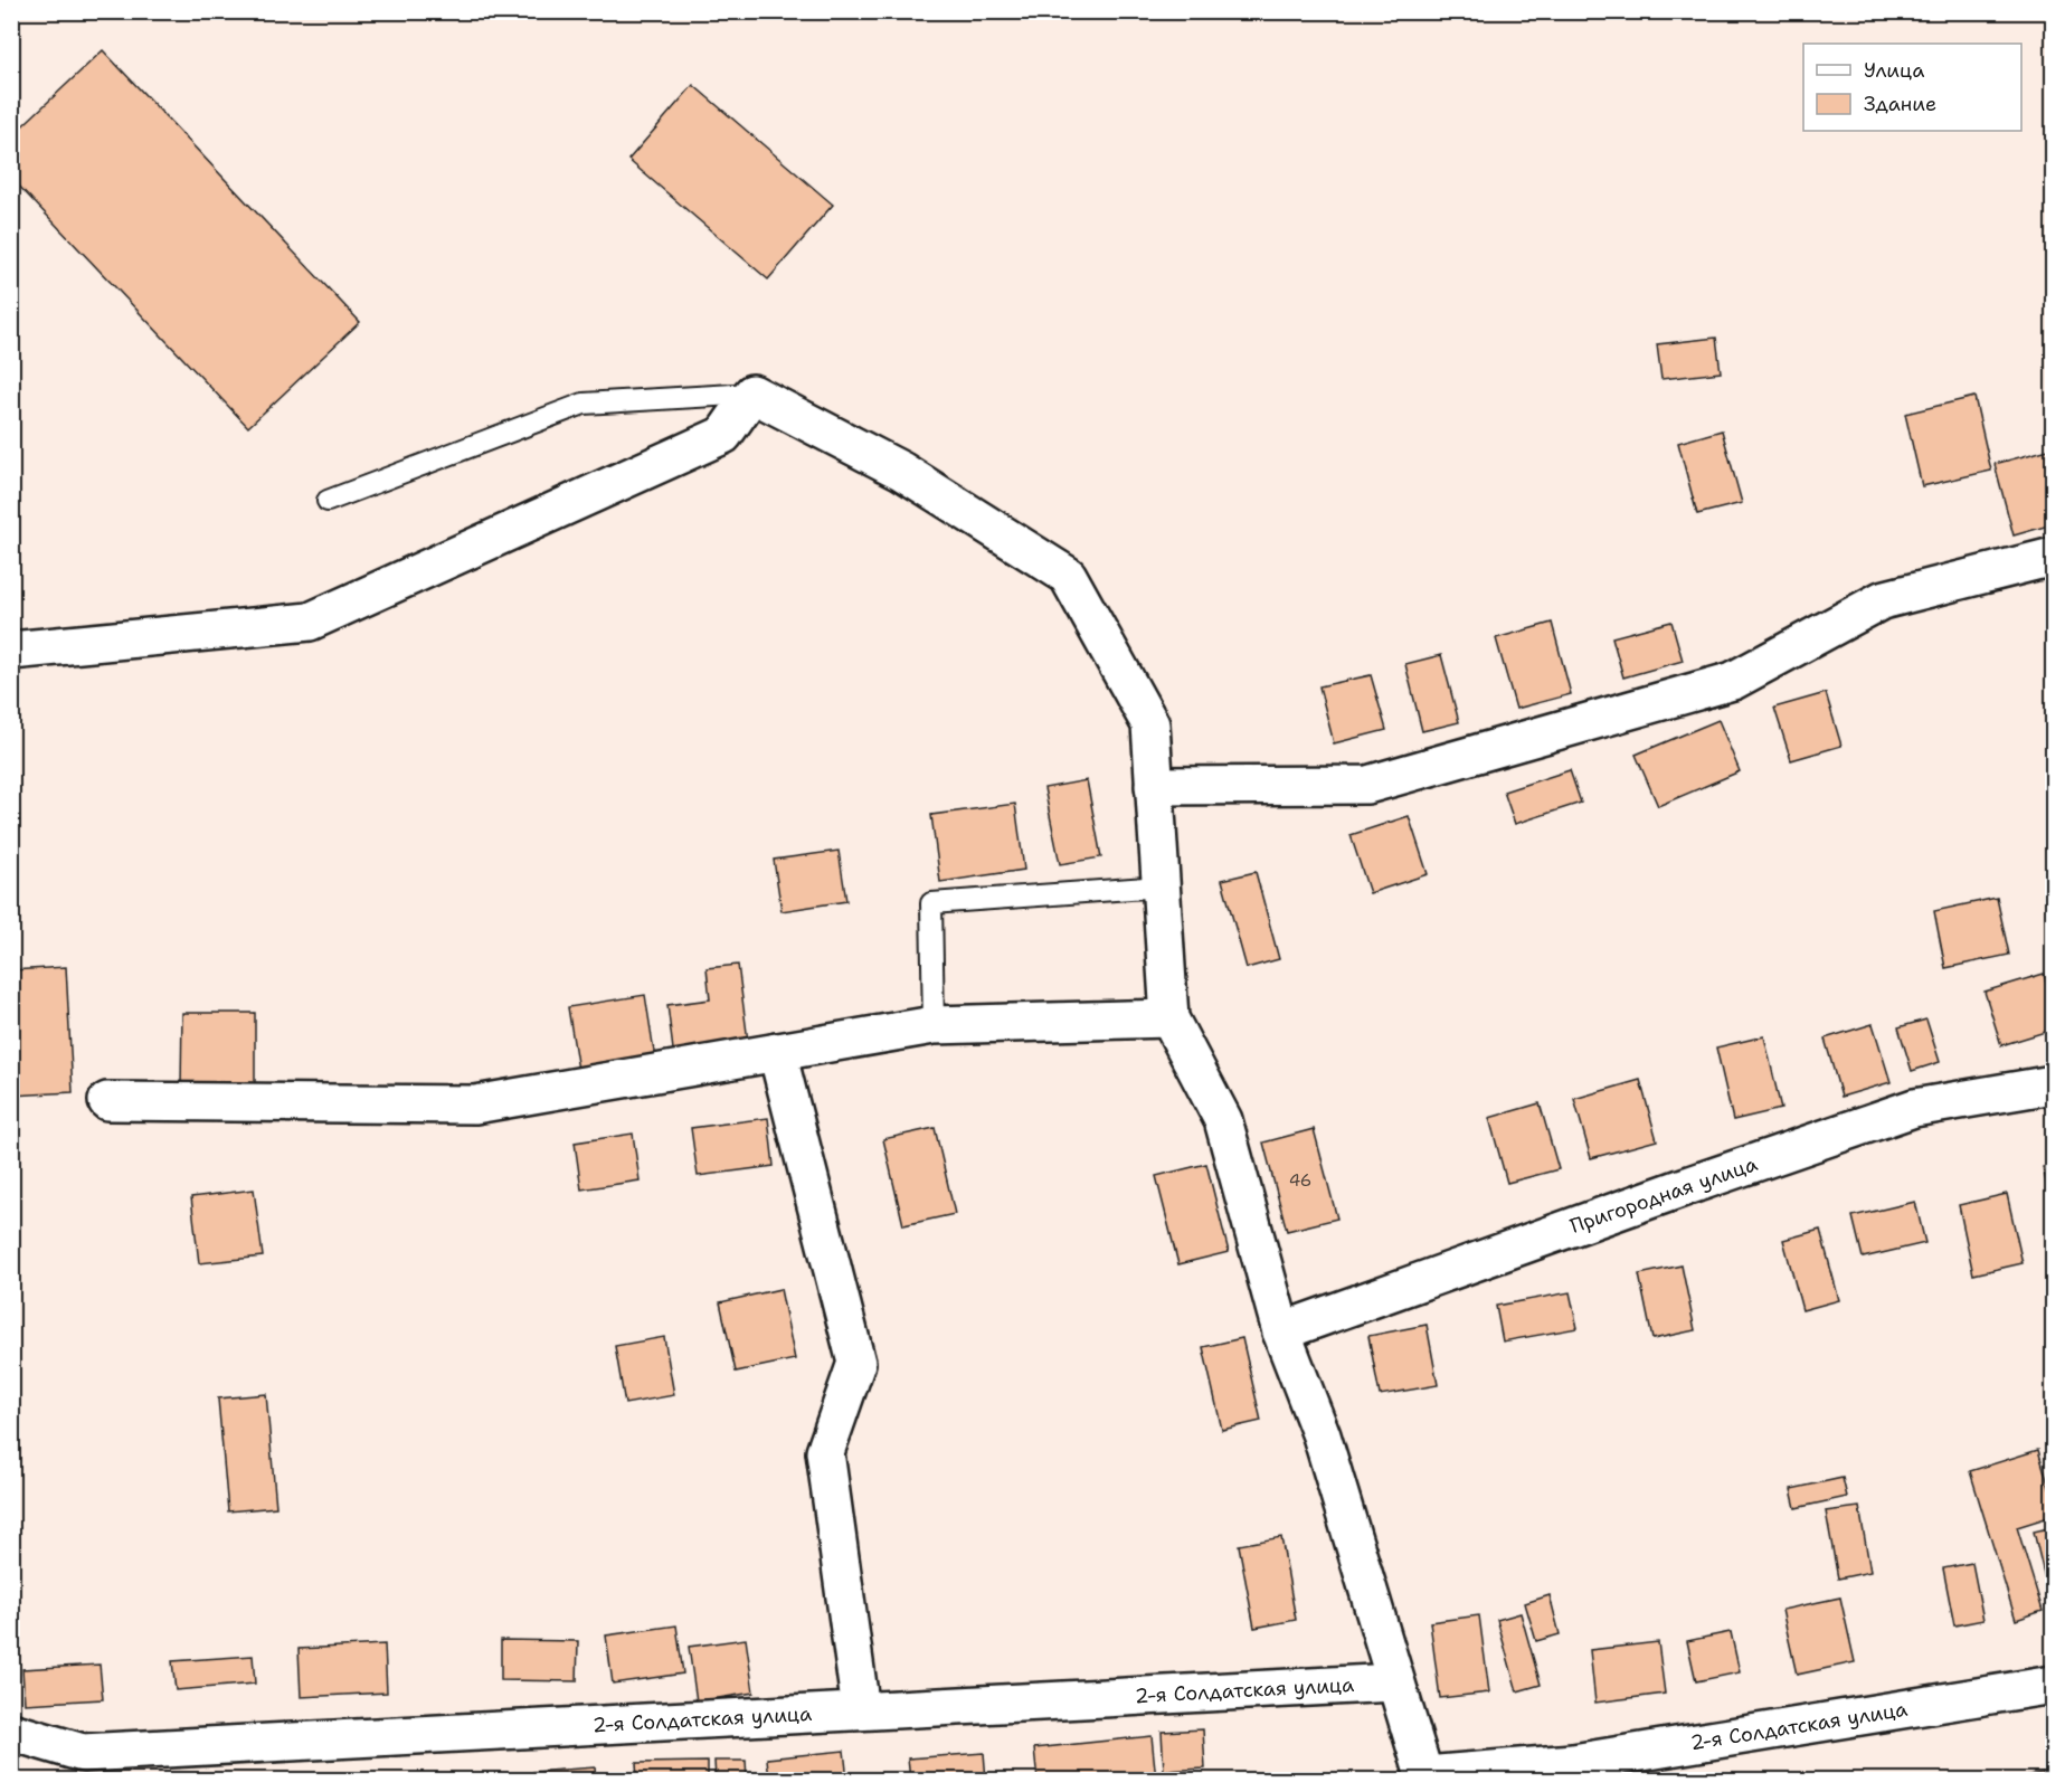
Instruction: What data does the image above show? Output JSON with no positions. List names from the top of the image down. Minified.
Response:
{"streets":{"street":["Пригородная улица","2-я Солдатская улица"]},"house_numbers":["46"],"legend":["Улица","Здание"]}
